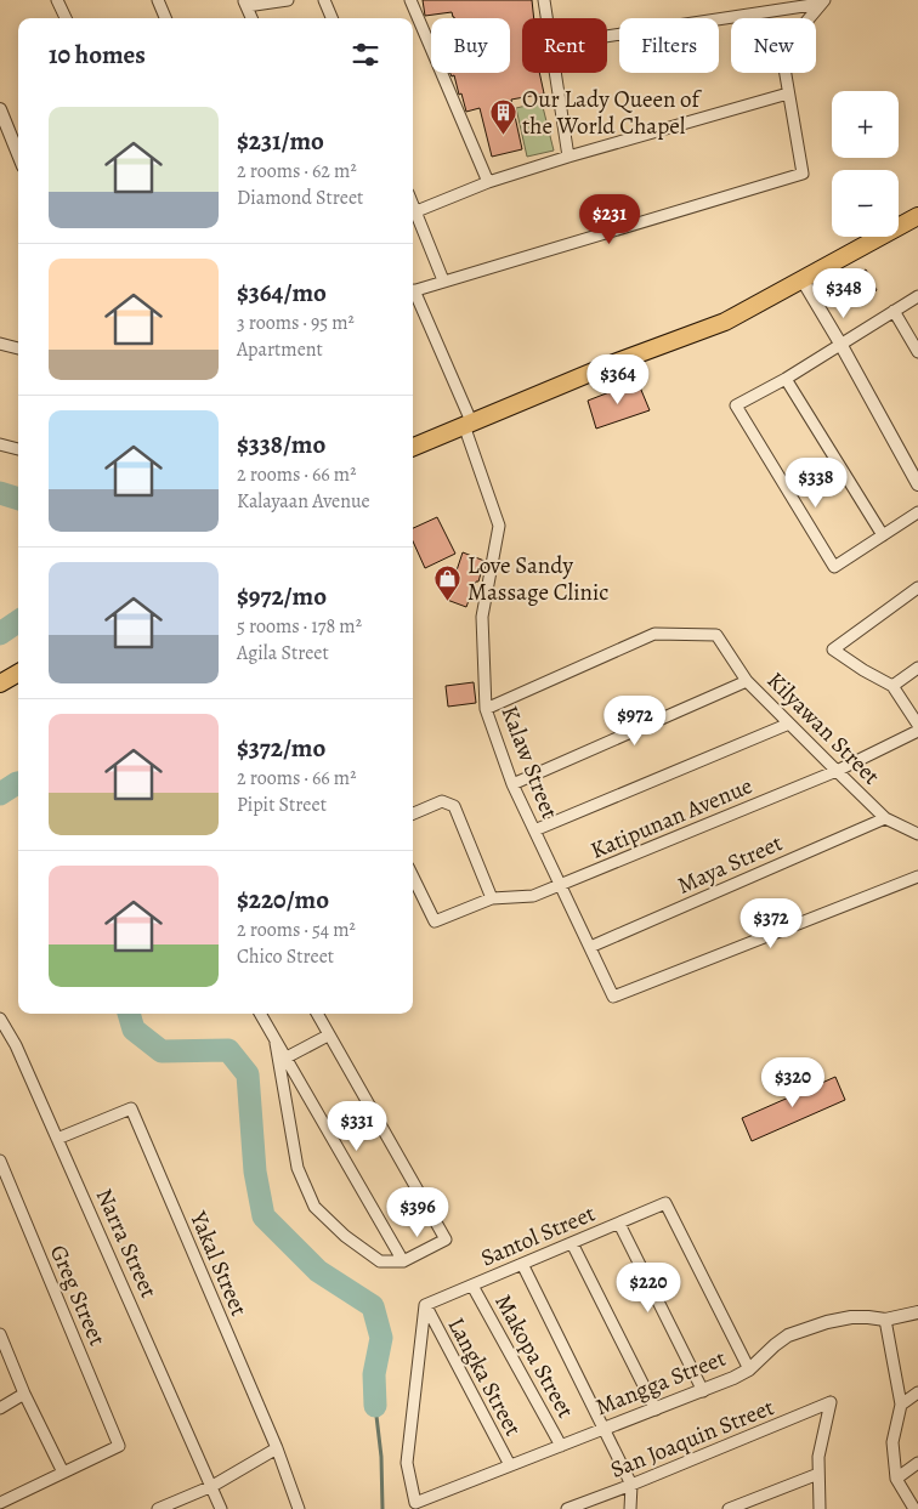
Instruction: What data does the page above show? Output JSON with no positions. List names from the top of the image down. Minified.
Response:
{"streets":{"street":["Kilyawan Street","Kalaw Street","Katipunan Avenue","Maya Street","Santol Street","Narra Street","Yakal Street","Greg Street","Makopa Street","Langka Street","Mangga Street","San Joaquin Street"]},"crossings":[["Kilyawan Street","Kalaw Street"],["Kilyawan Street","Katipunan Avenue"],["Kilyawan Street","Maya Street"],["Kalaw Street","Katipunan Avenue"],["Kalaw Street","Maya Street"],["Santol Street","Makopa Street"],["Santol Street","Langka Street"],["Santol Street","Mangga Street"],["Narra Street","Yakal Street"],["Makopa Street","Mangga Street"],["Langka Street","Mangga Street"]],"places":{"building":["Our Lady Queen of the World Chapel"],"shop":["Love Sandy Massage Clinic"]},"page":{"chip":["Buy","Rent","Filters","New"],"heading":"10 homes","map_buttons":["+","−"],"list":[{"name":"$231/mo","note":"2 rooms · 62 m² · Diamond Street"},{"name":"$364/mo","note":"3 rooms · 95 m² · Apartment"},{"name":"$338/mo","note":"2 rooms · 66 m² · Kalayaan Avenue"},{"name":"$972/mo","note":"5 rooms · 178 m² · Agila Street"},{"name":"$372/mo","note":"2 rooms · 66 m² · Pipit Street"},{"name":"$220/mo","note":"2 rooms · 54 m² · Chico Street"}],"price":["$231","$348","$364","$338","$972","$372","$320","$331","$396","$220"]}}
